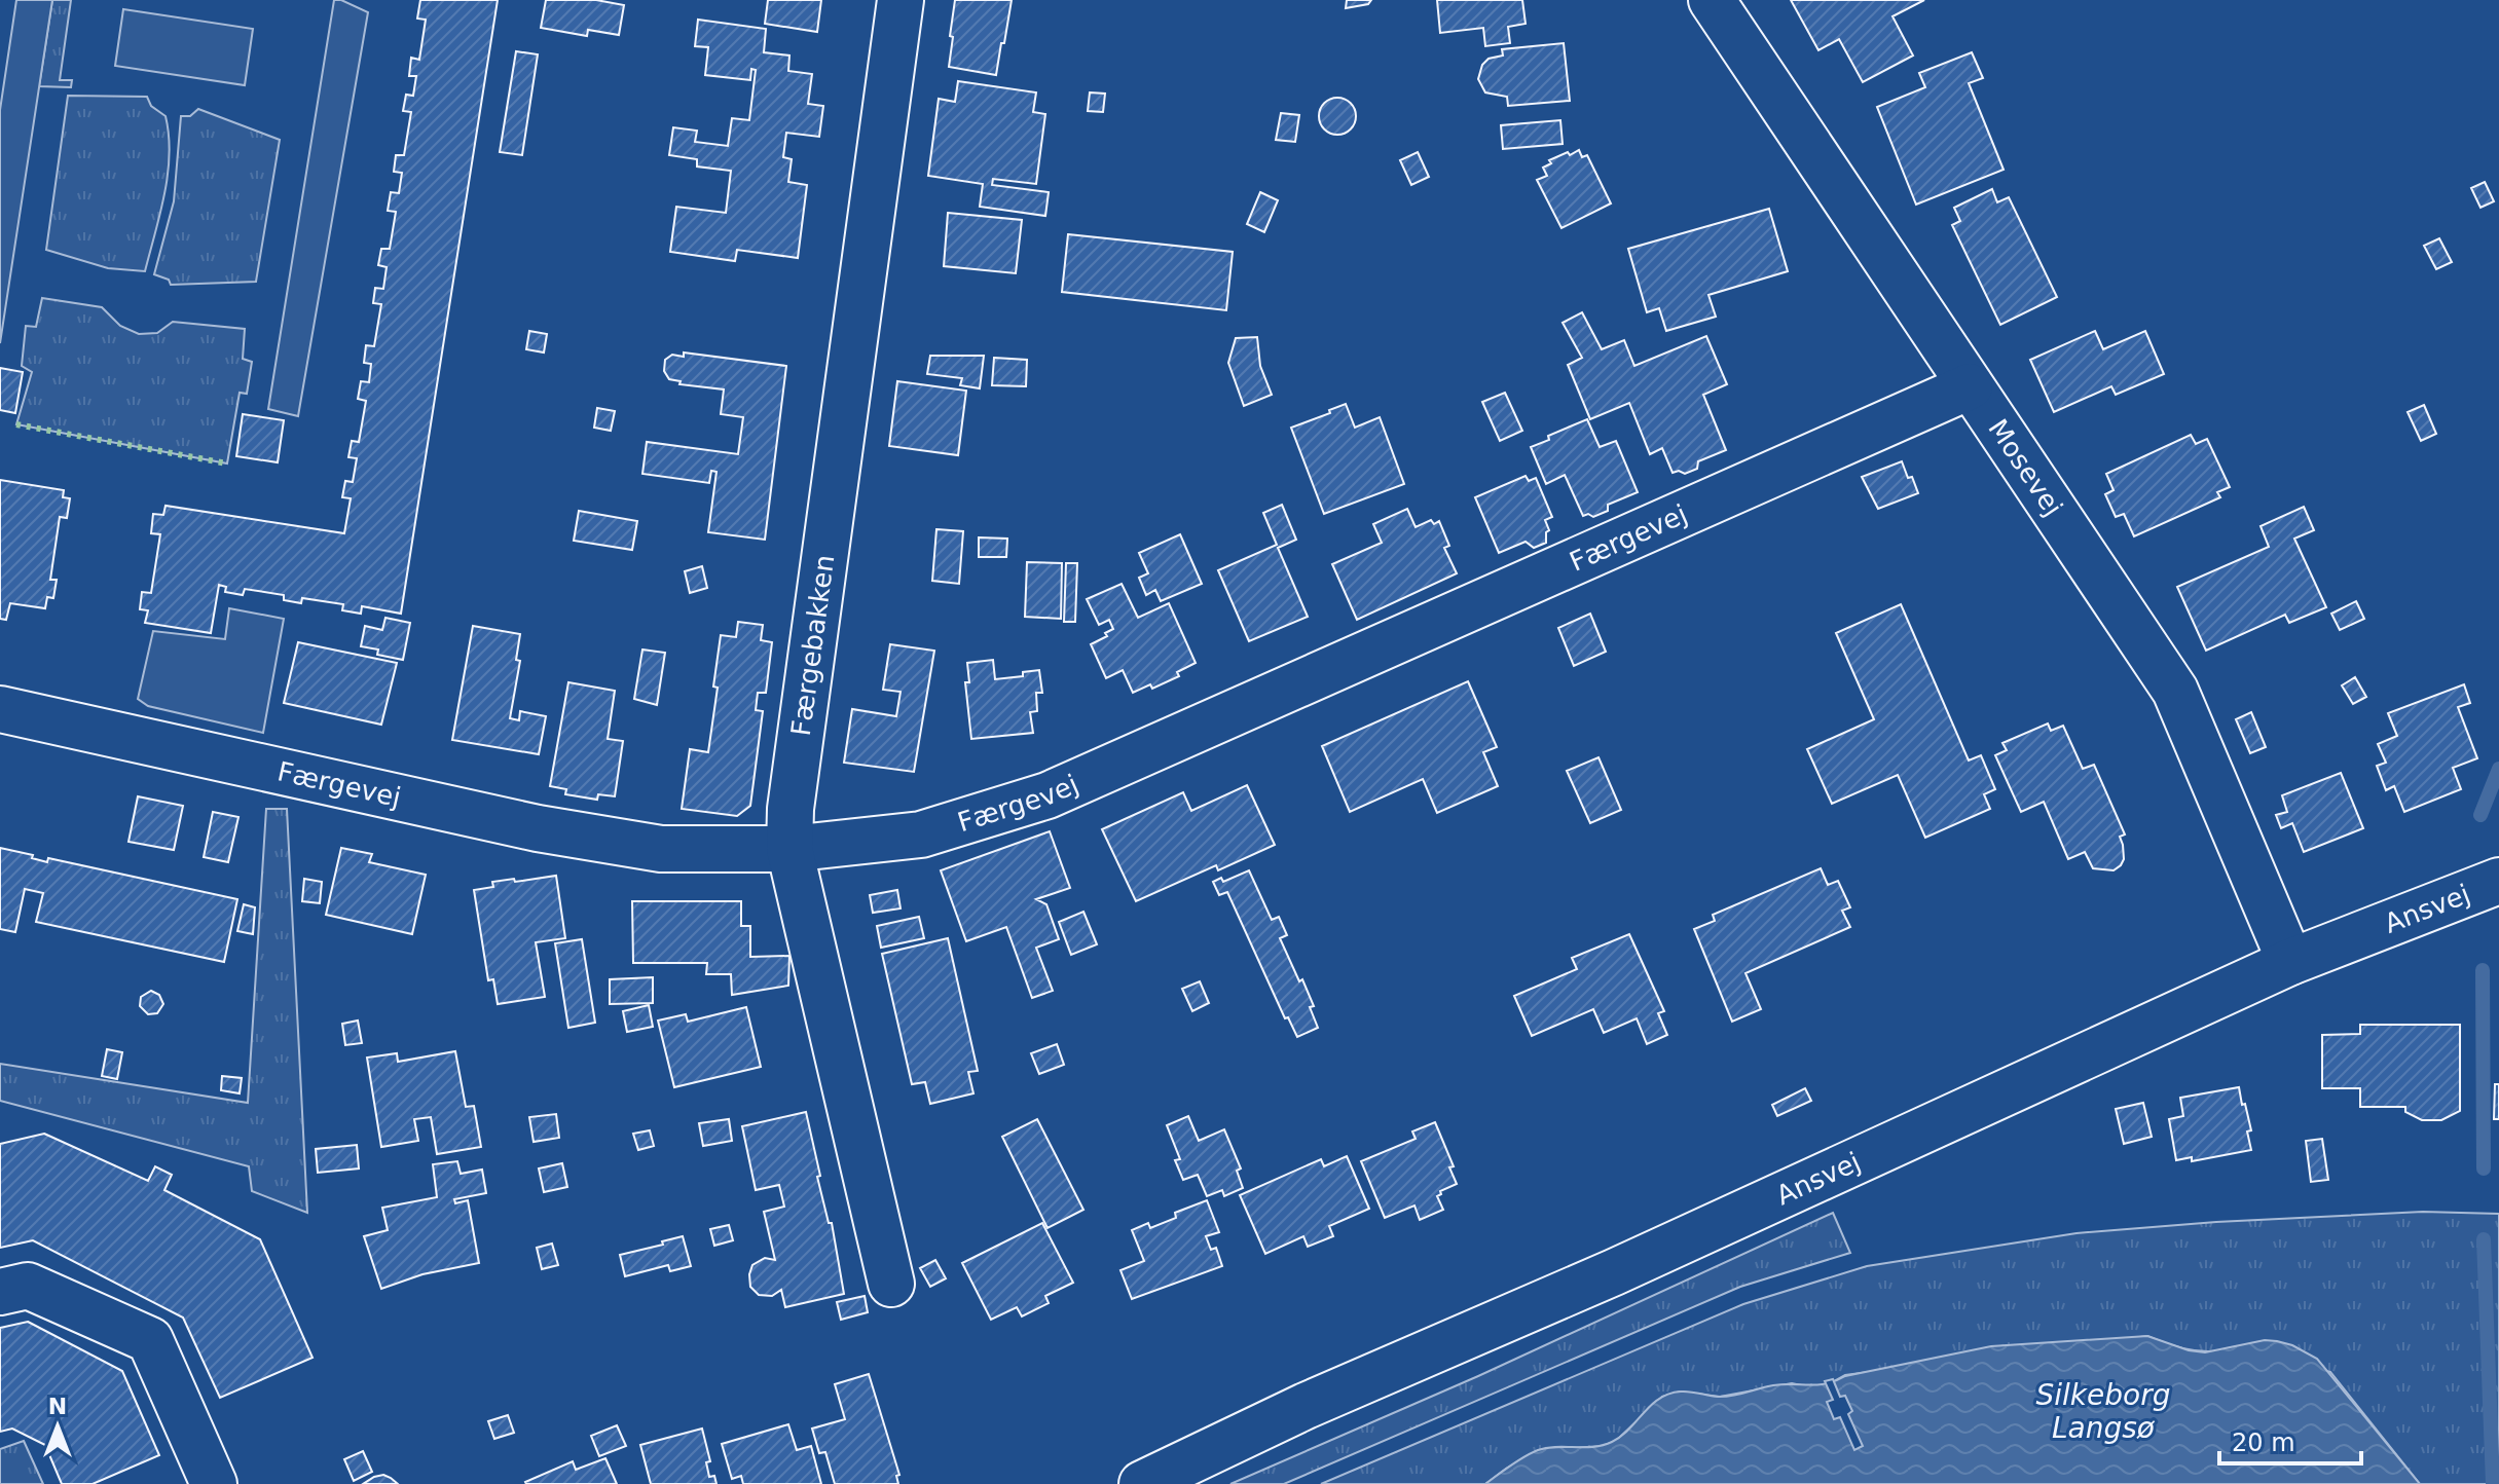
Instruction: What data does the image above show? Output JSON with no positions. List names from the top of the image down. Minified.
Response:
{"streets":{"street":["Mosevej","Færgevej","Færgebakken","Ansvej"]},"crossings":[["Mosevej","Færgevej"],["Mosevej","Ansvej"],["Færgevej","Færgebakken"]],"water":["Silkeborg Langsø"],"scale_bar":"20 m","north":"top"}
